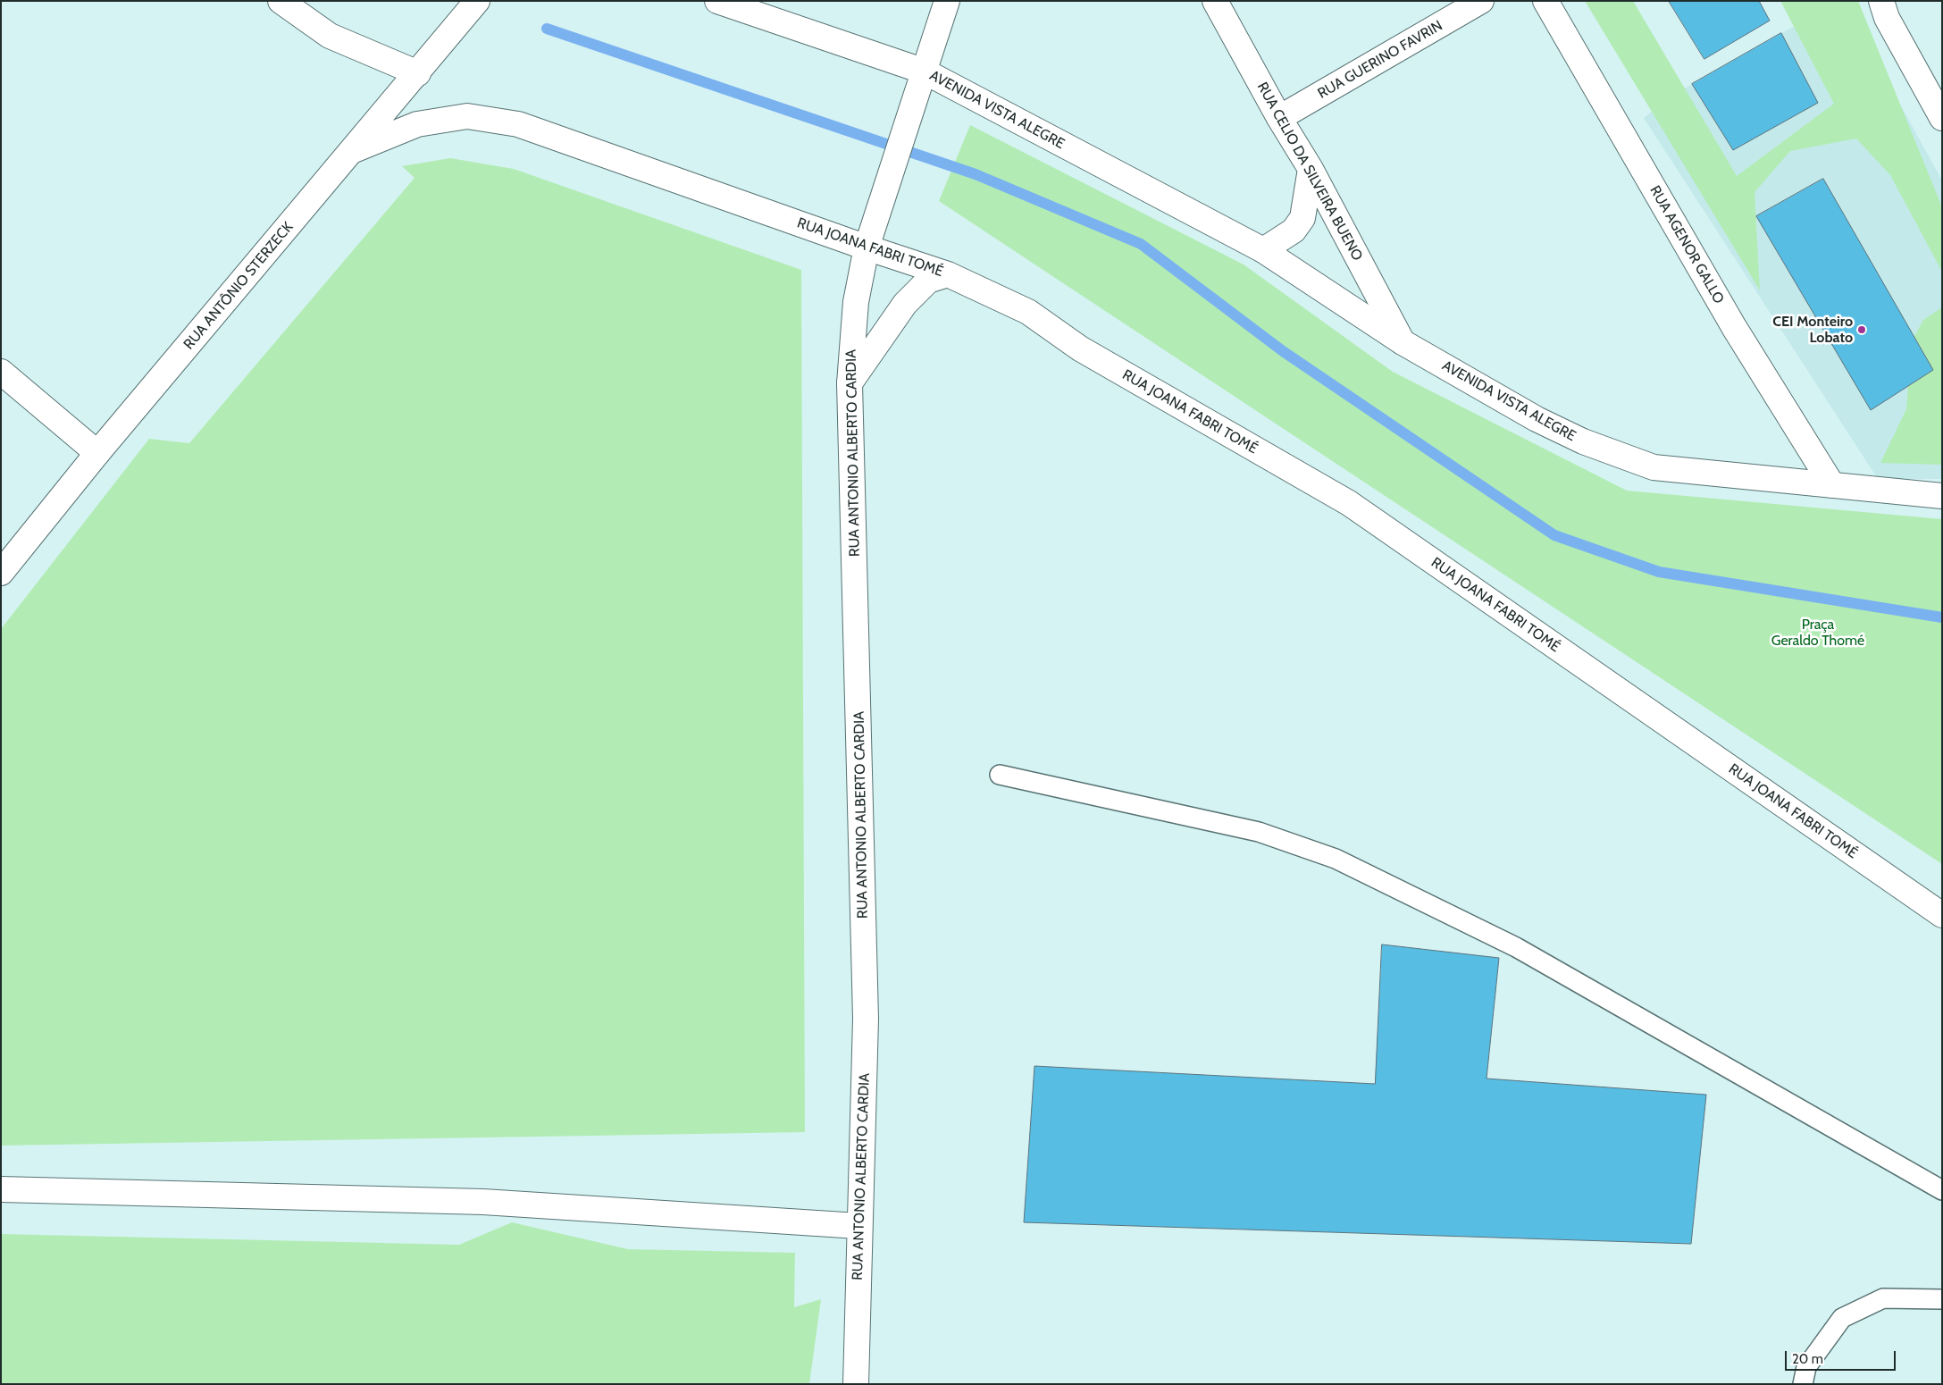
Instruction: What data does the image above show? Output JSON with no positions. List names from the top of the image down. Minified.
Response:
{"streets":{"street":["RUA GUERINO FAVRIN","AVENIDA VISTA ALEGRE","RUA CELIO DA SILVEIRA BUENO","RUA AGENOR GALLO","RUA JOANA FABRI TOMÉ","RUA ANTÔNIO STERZECK","RUA ANTONIO ALBERTO CARDIA"]},"crossings":[["RUA GUERINO FAVRIN","RUA CELIO DA SILVEIRA BUENO"],["AVENIDA VISTA ALEGRE","RUA CELIO DA SILVEIRA BUENO"],["AVENIDA VISTA ALEGRE","RUA AGENOR GALLO"],["AVENIDA VISTA ALEGRE","RUA ANTONIO ALBERTO CARDIA"],["RUA JOANA FABRI TOMÉ","RUA ANTÔNIO STERZECK"],["RUA JOANA FABRI TOMÉ","RUA ANTONIO ALBERTO CARDIA"]],"parks":["Praça Geraldo Thomé"],"places":["CEI Monteiro Lobato"],"scale_bar":"20 m"}
